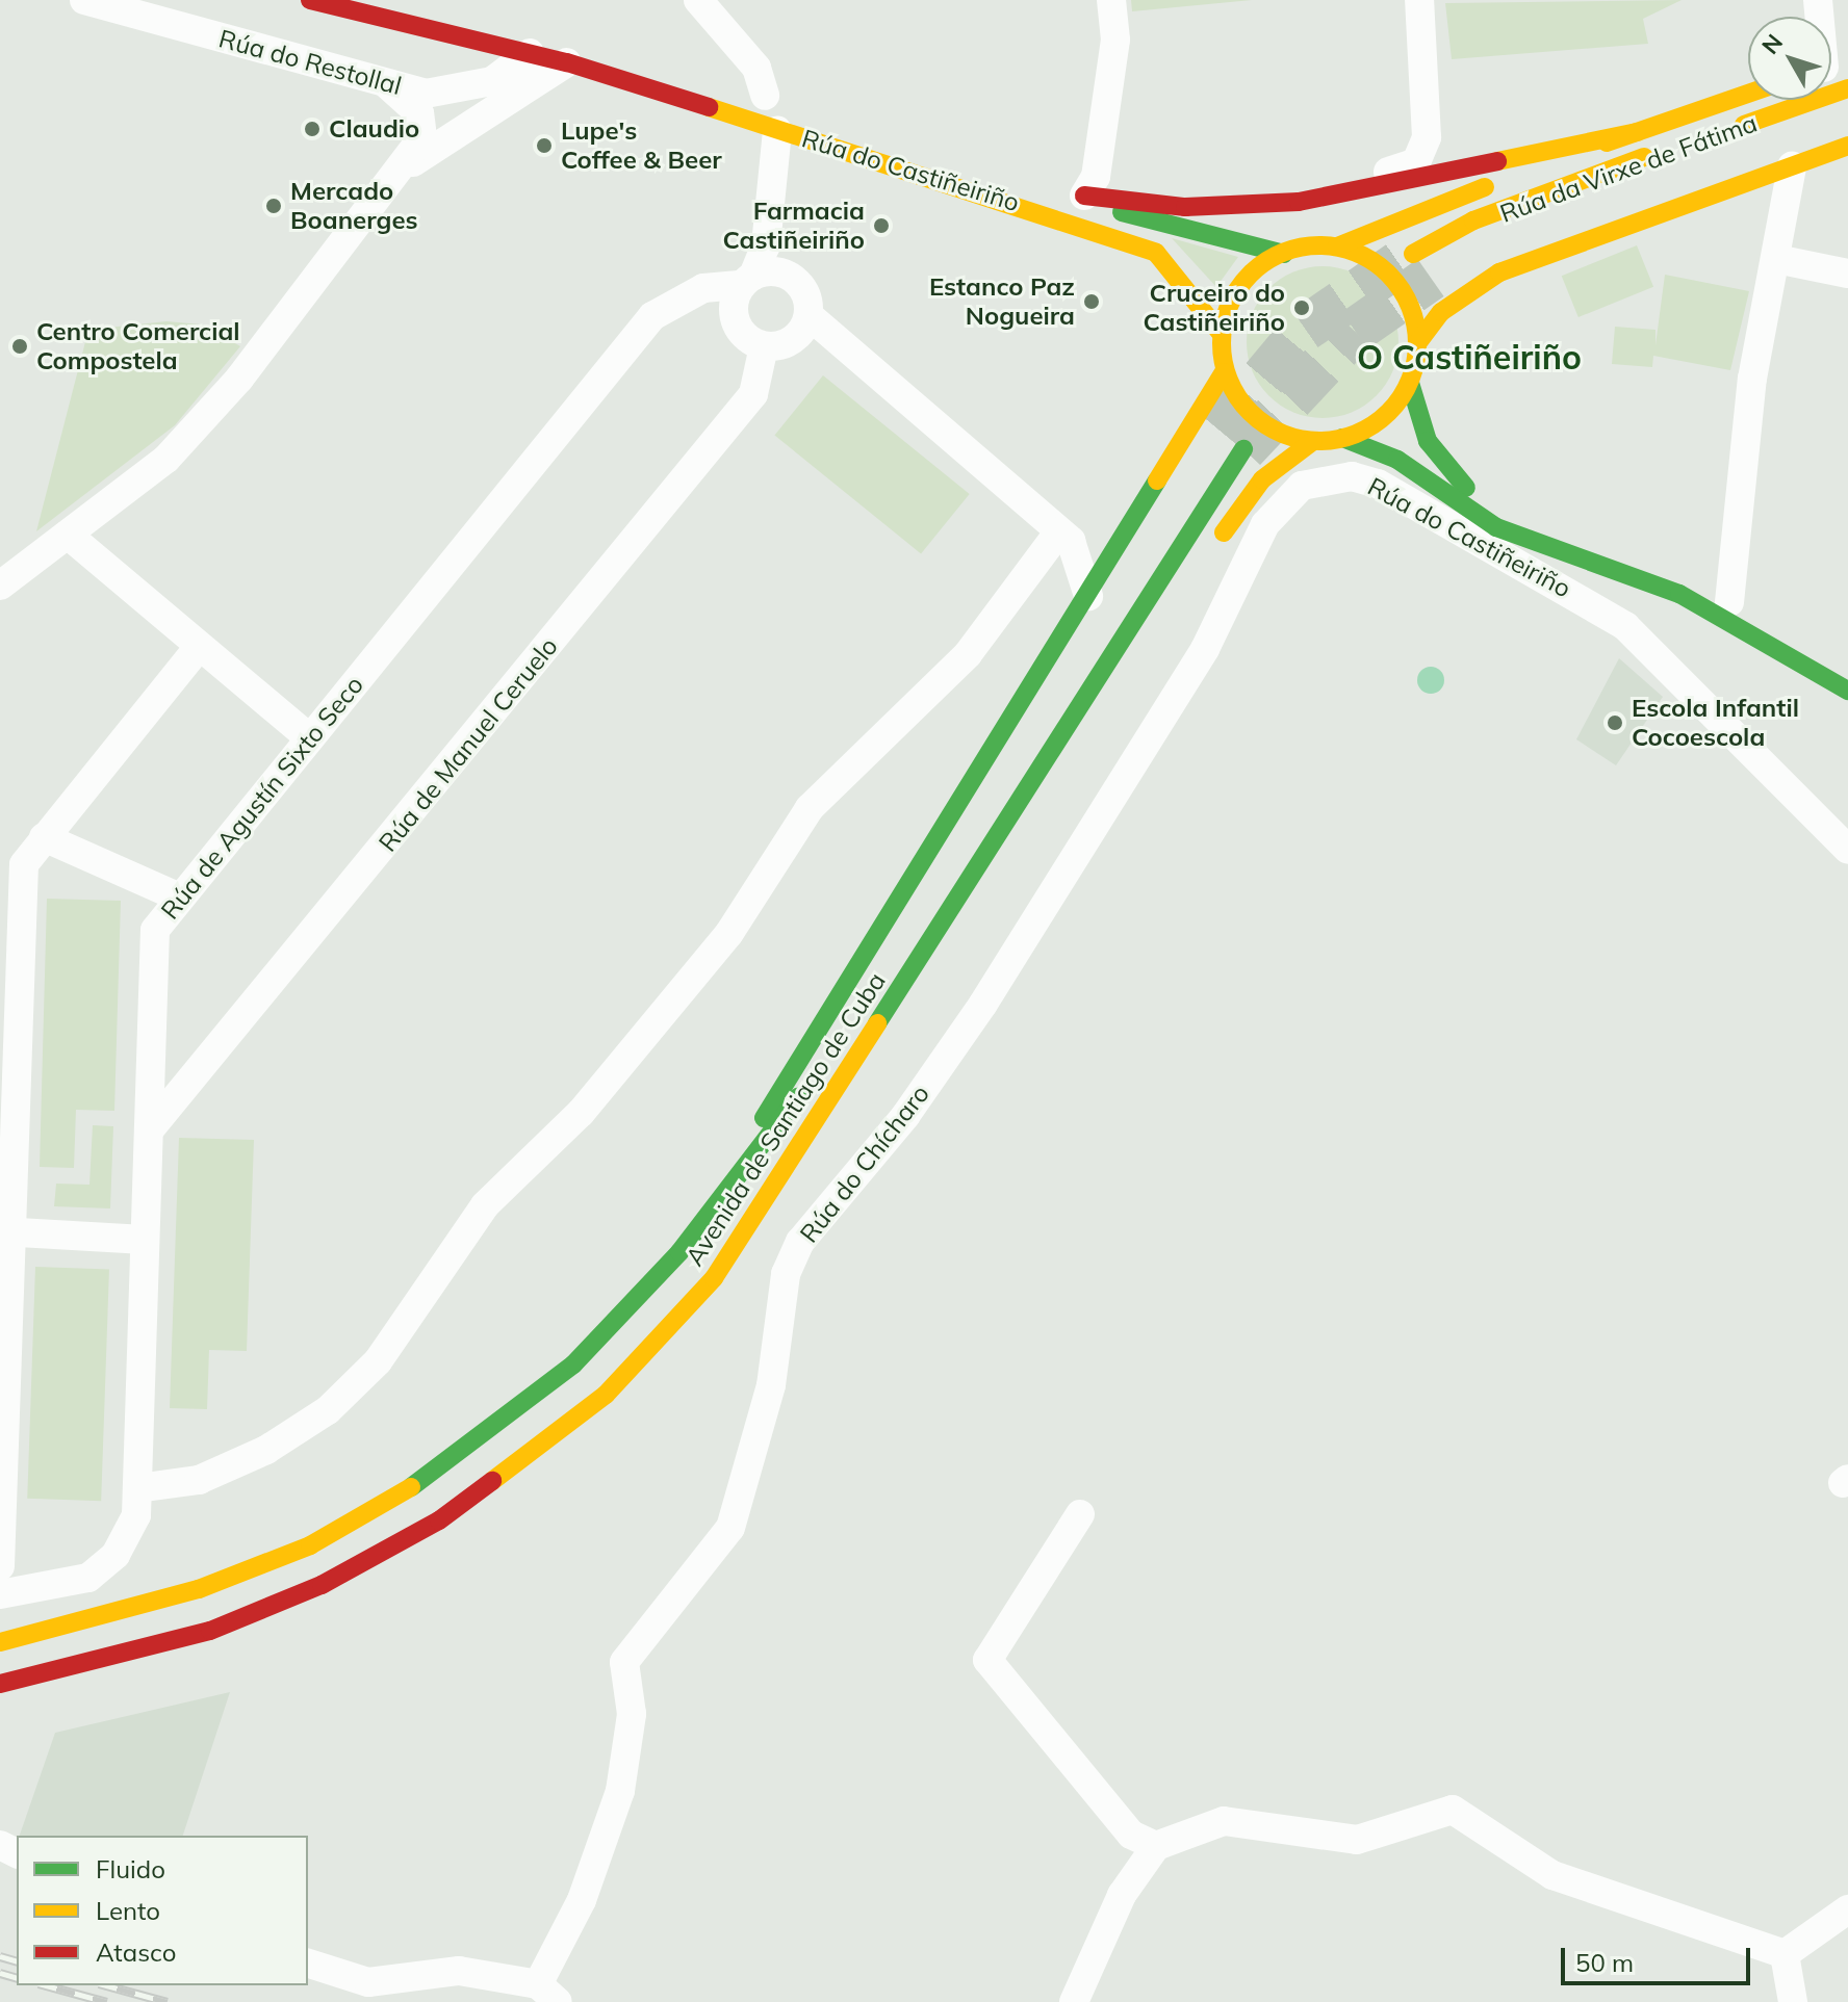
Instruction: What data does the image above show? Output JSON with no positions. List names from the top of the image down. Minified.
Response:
{"streets":{"main road":["Rúa da Virxe de Fátima","Rúa do Castiñeiriño","Avenida de Santiago de Cuba"],"street":["Rúa do Restollal","Rúa de Manuel Ceruelo","Rúa de Agustín Sixto Seco","Rúa do Chícharo"]},"crossings":[["Rúa do Castiñeiriño","Rúa do Chícharo"],["Rúa de Manuel Ceruelo","Rúa de Agustín Sixto Seco"]],"districts":["O Castiñeiriño"],"places":["Claudio","Lupe's Coffee & Beer","Mercado Boanerges","Farmacia Castiñeiriño","Estanco Paz Nogueira","Cruceiro do Castiñeiriño","Centro Comercial Compostela","Escola Infantil Cocoescola"],"legend":["Fluido","Lento","Atasco"],"scale_bar":"50 m","north":"top left"}
